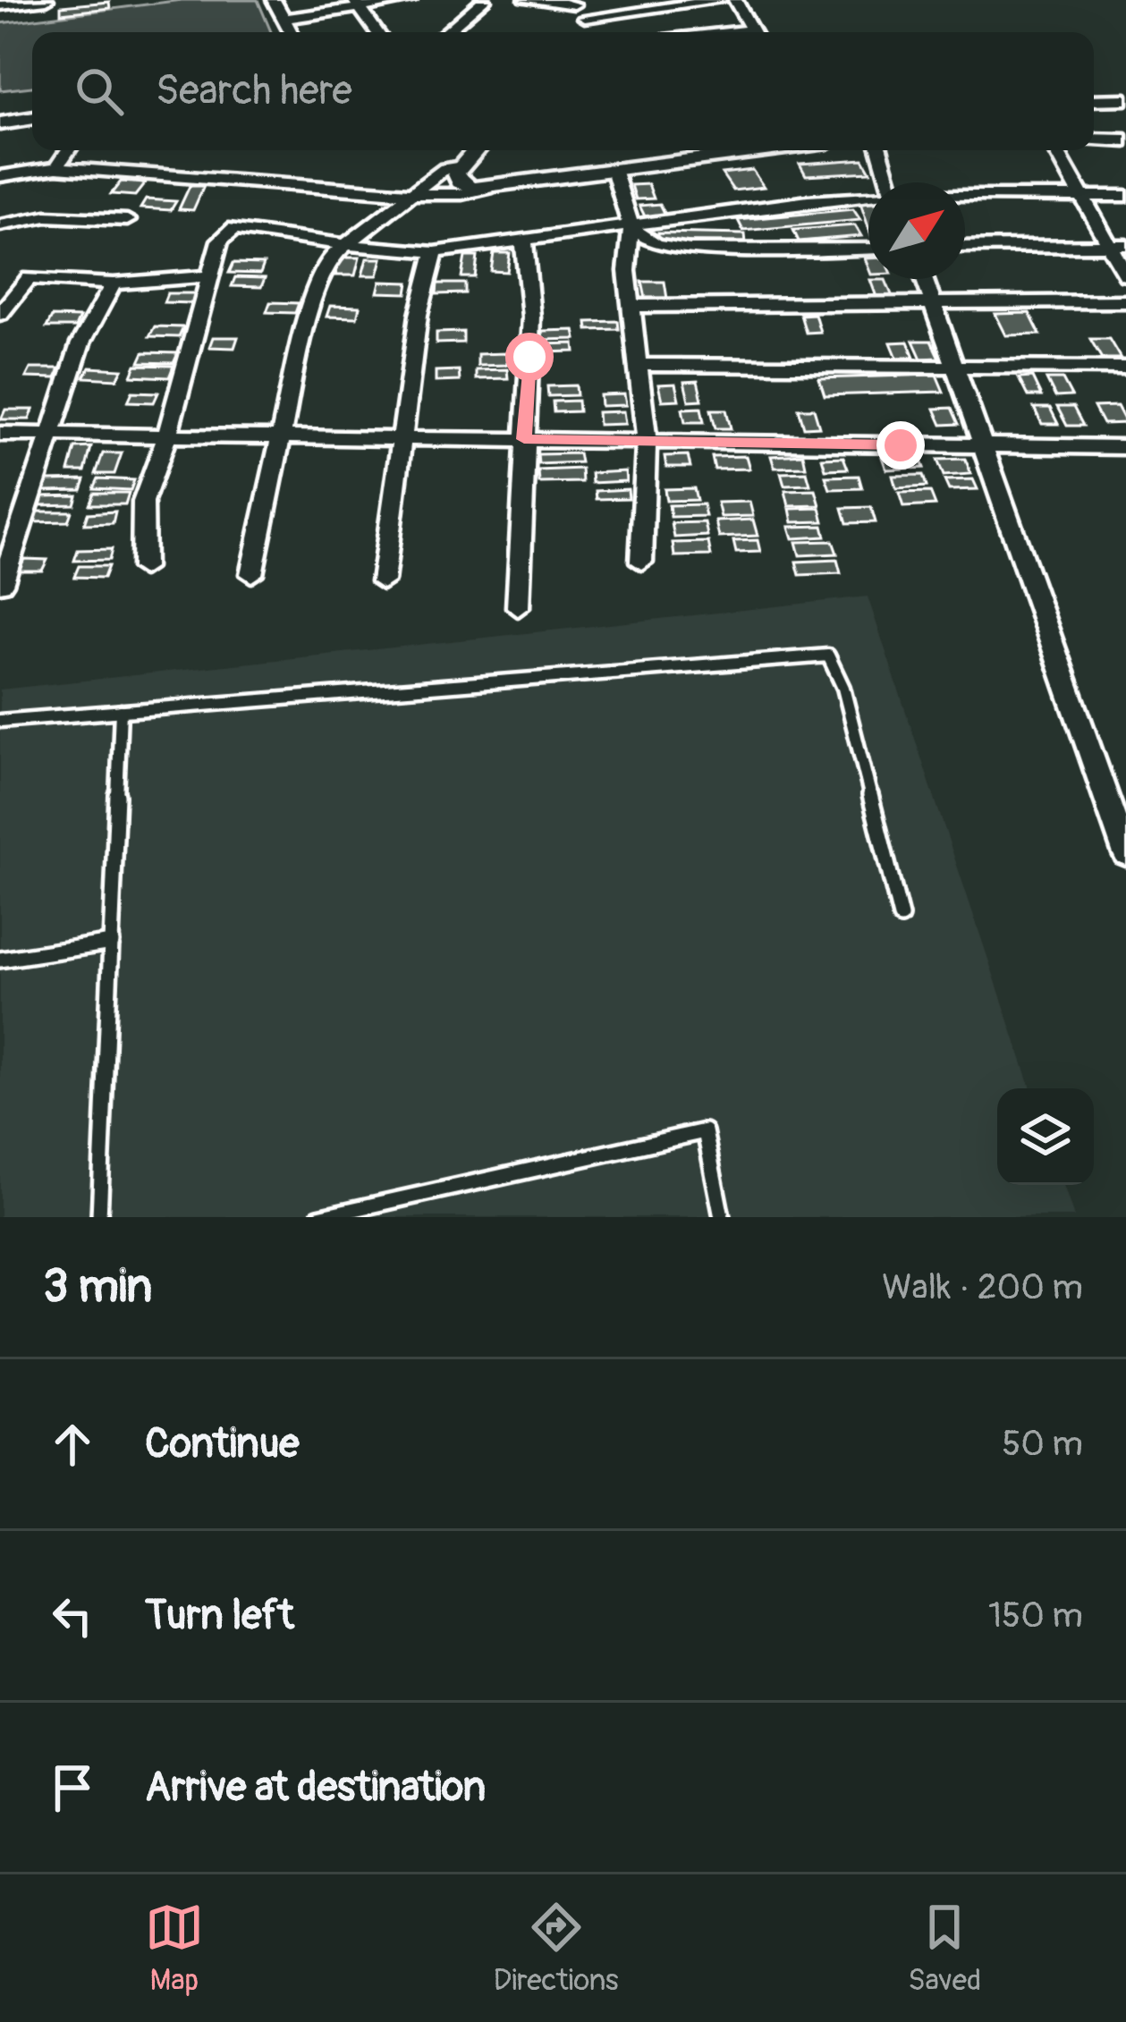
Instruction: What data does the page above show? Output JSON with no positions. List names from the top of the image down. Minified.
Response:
{"north":"top right","page":{"search":"Search here","heading":["3 min","Walk · 200 m"],"list":[["Continue","50 m"],["Turn left","150 m"],"Arrive at destination"],"nav":["Map","Directions","Saved"]}}
